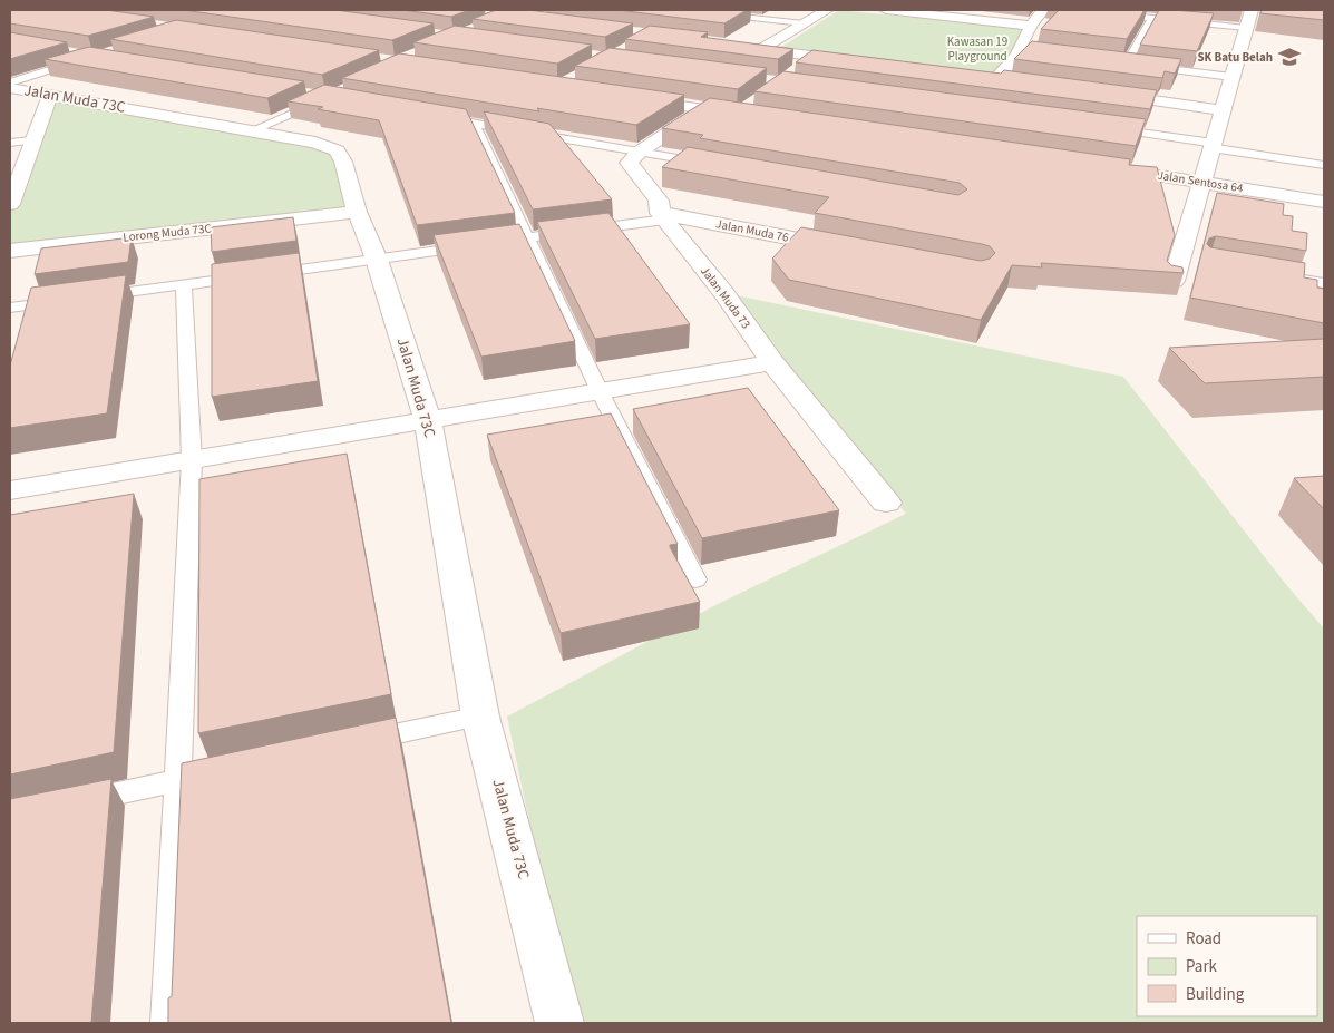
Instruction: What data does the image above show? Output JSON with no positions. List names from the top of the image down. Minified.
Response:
{"streets":{"street":["Jalan Muda 73C","Jalan Sentosa 64","Jalan Muda 76","Lorong Muda 73C","Jalan Muda 73"]},"crossings":[["Jalan Muda 73C","Lorong Muda 73C"],["Jalan Muda 76","Jalan Muda 73"]],"parks":["Kawasan 19 Playground"],"places":{"school or university":["SK Batu Belah"]},"legend":["Road","Park","Building"]}
